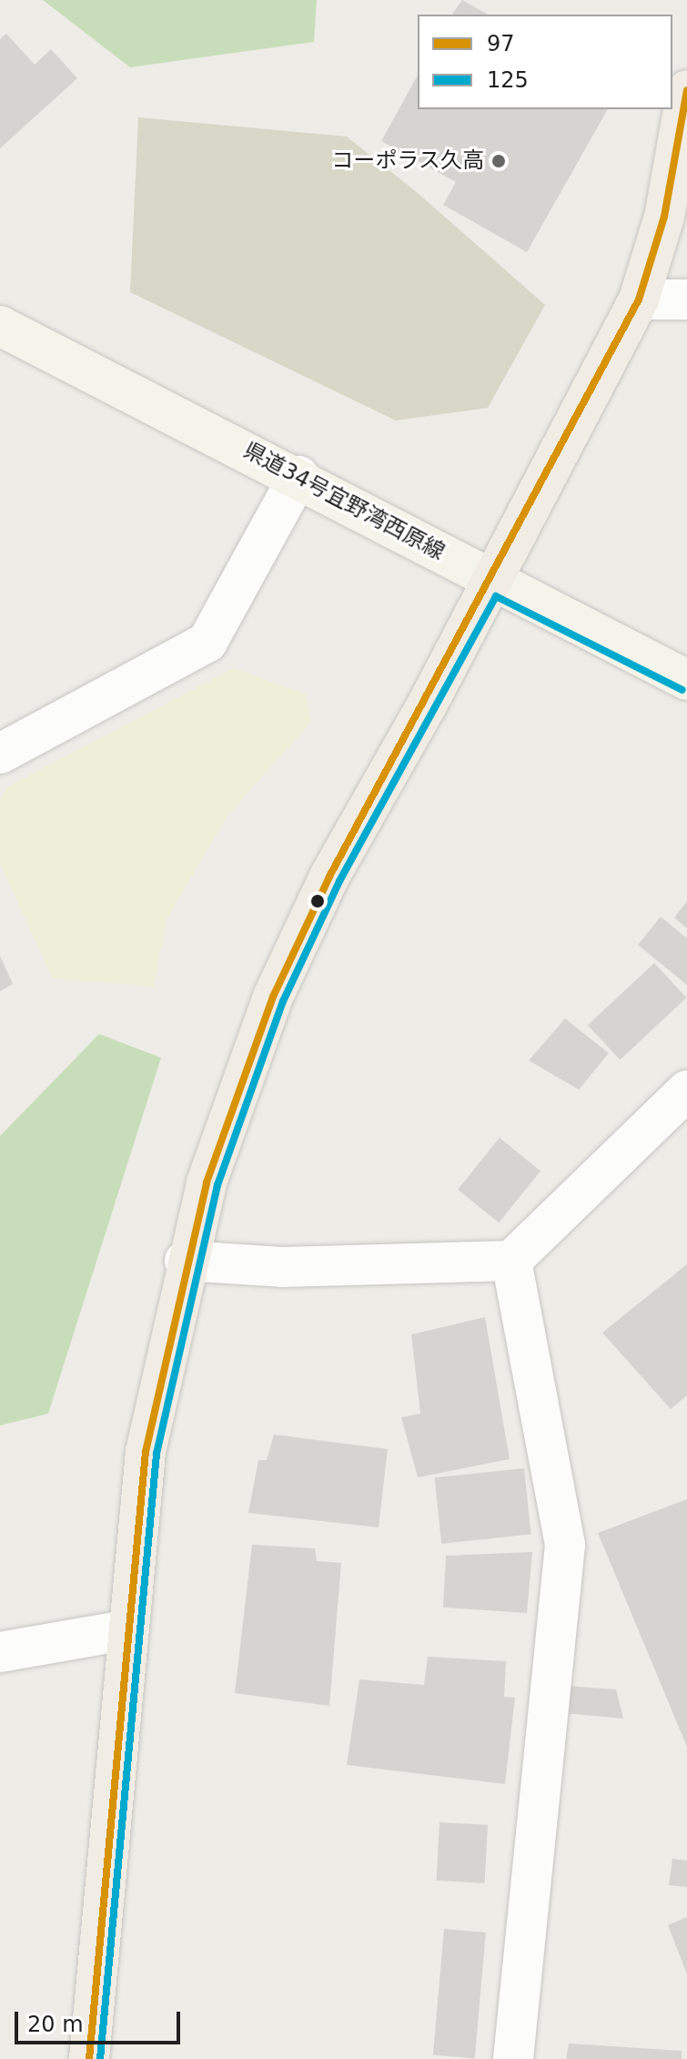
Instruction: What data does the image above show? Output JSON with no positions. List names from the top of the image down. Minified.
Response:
{"streets":{"main road":["県道34号宜野湾西原線"]},"places":["コーポラス久高"],"lines":["transit line 97","transit line 125"],"legend":["97","125"],"scale_bar":"20 m"}
